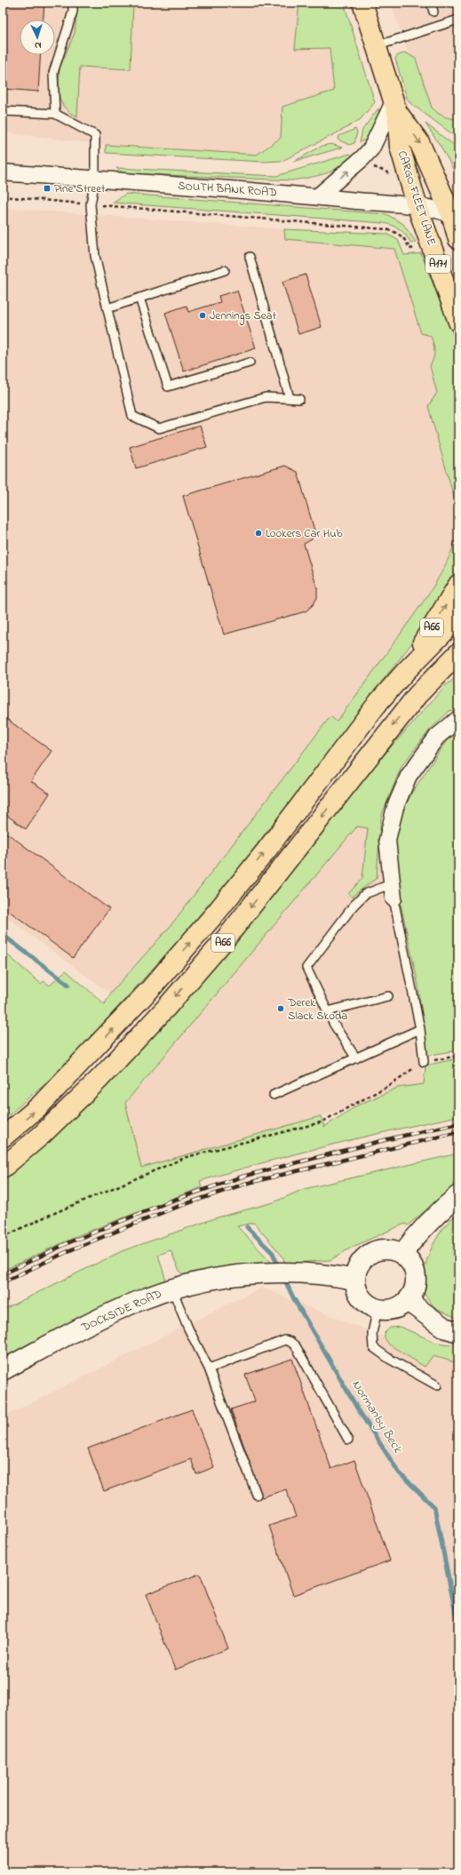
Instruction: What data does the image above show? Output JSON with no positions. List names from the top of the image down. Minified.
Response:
{"streets":{"main road":["CARGO FLEET LANE","A171","A66","DOCKSIDE ROAD"],"street":["SOUTH BANK ROAD"]},"crossings":[["SOUTH BANK ROAD","CARGO FLEET LANE"]],"water":["Normanby Beck"],"places":{"transit":["Pine Street"],"other":["Jennings Seat","Lookers Car Hub","Derek Slack Skoda"]},"north":"bottom"}
